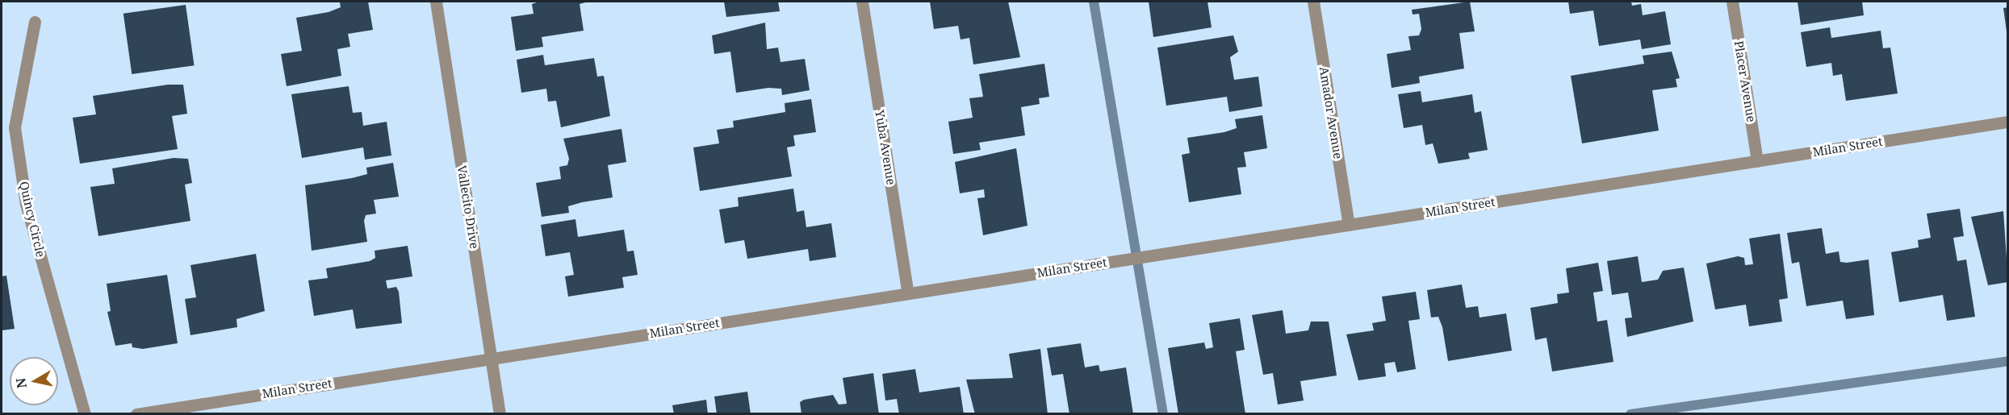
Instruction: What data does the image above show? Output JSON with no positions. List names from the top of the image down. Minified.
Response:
{"streets":{"street":["Placer Avenue","Amador Avenue","Milan Street","Yuba Avenue","Vallecito Drive","Quincy Circle"]},"crossings":[["Placer Avenue","Milan Street"],["Amador Avenue","Milan Street"],["Milan Street","Yuba Avenue"],["Milan Street","Vallecito Drive"]],"north":"left"}
